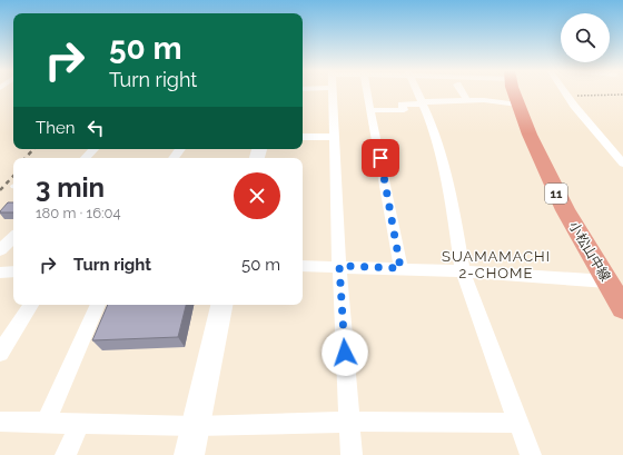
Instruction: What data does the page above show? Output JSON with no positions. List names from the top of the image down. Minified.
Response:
{"streets":{"main road":["11","小松山中線"]},"districts":["SUAMAMACHI 2-CHOME"],"page":{"turn":["50 m","Turn right"],"then":"Then","heading":["3 min","180 m · 16:04"],"list":[{"name":"Turn right","value":"50 m"}]}}
